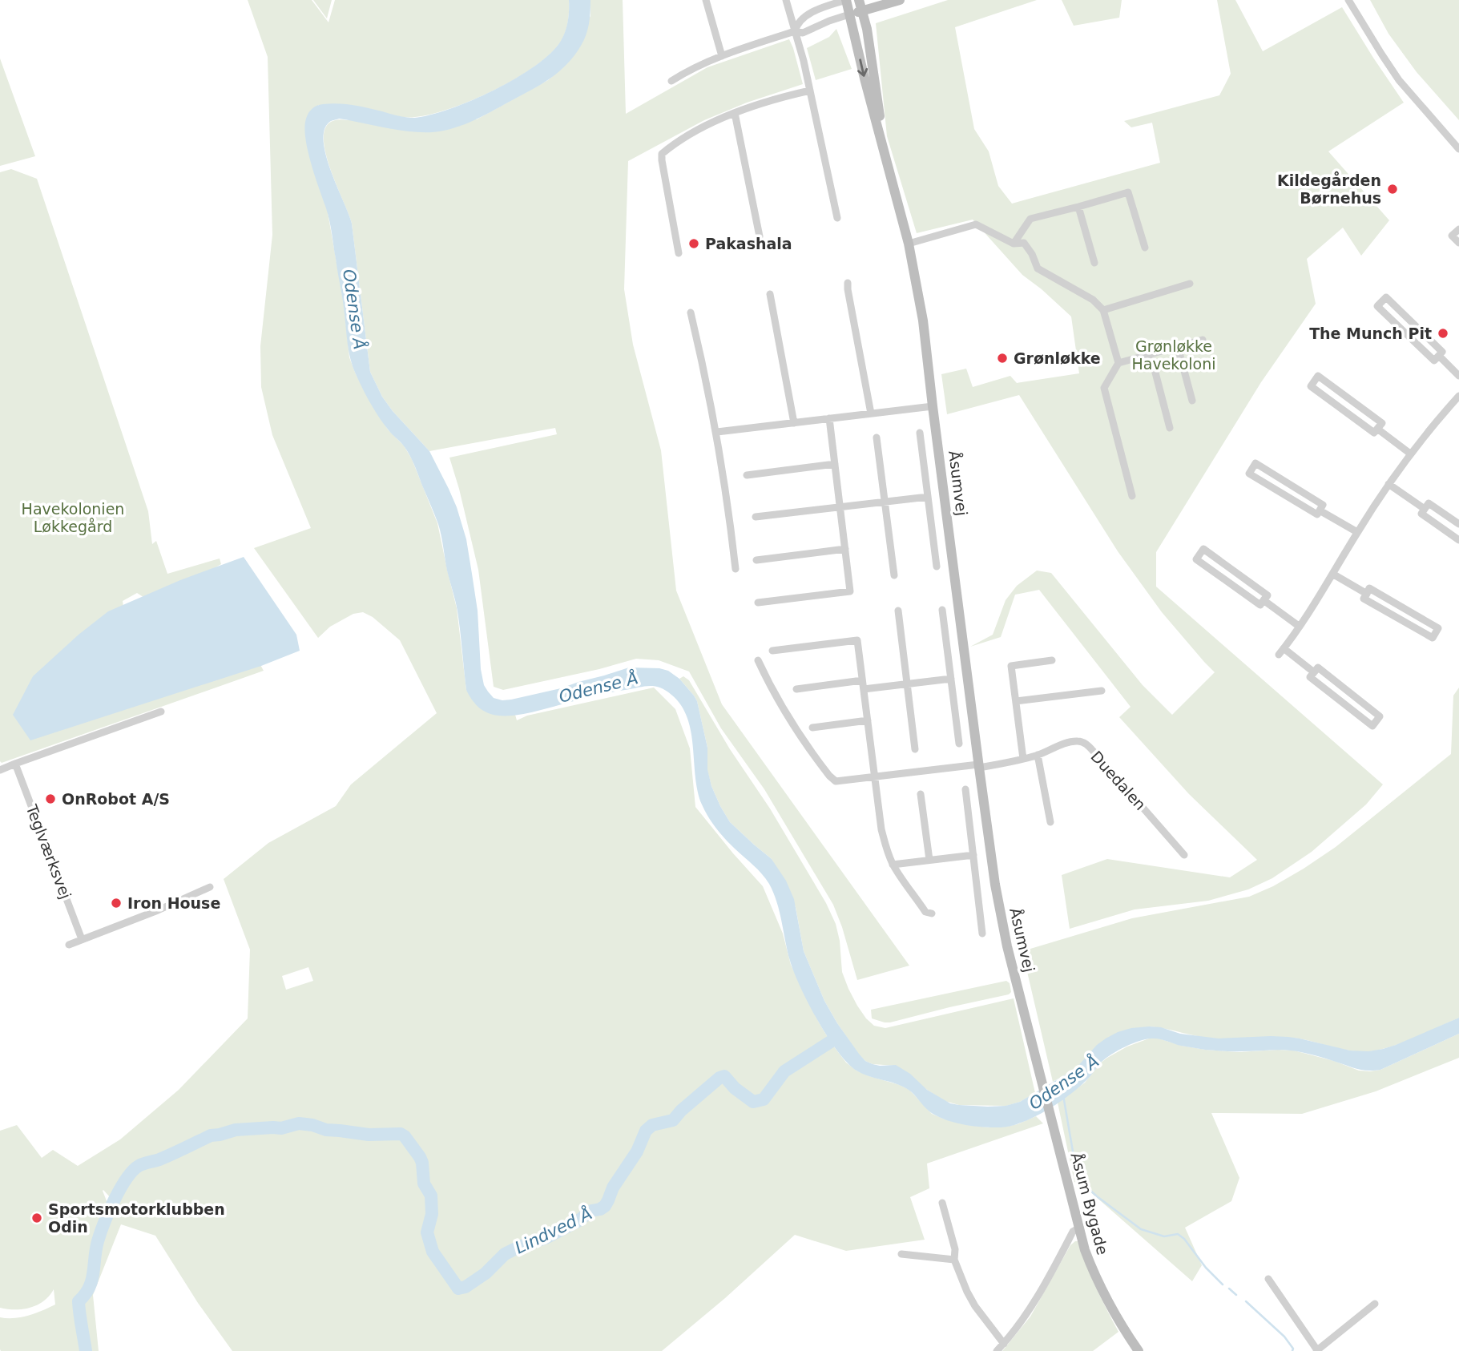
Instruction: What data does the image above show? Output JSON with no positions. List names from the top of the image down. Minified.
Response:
{"streets":{"street":["Åsumvej","Duedalen","Teglværksvej","Åsum Bygade"]},"crossings":[["Åsumvej","Duedalen"],["Åsumvej","Åsum Bygade"]],"water":["Odense Å","Lindved Å"],"parks":["Grønløkke Havekoloni","Havekolonien Løkkegård"],"places":["Kildegården Børnehus","Pakashala","The Munch Pit","Grønløkke","OnRobot A/S","Iron House","Sportsmotorklubben Odin"]}
